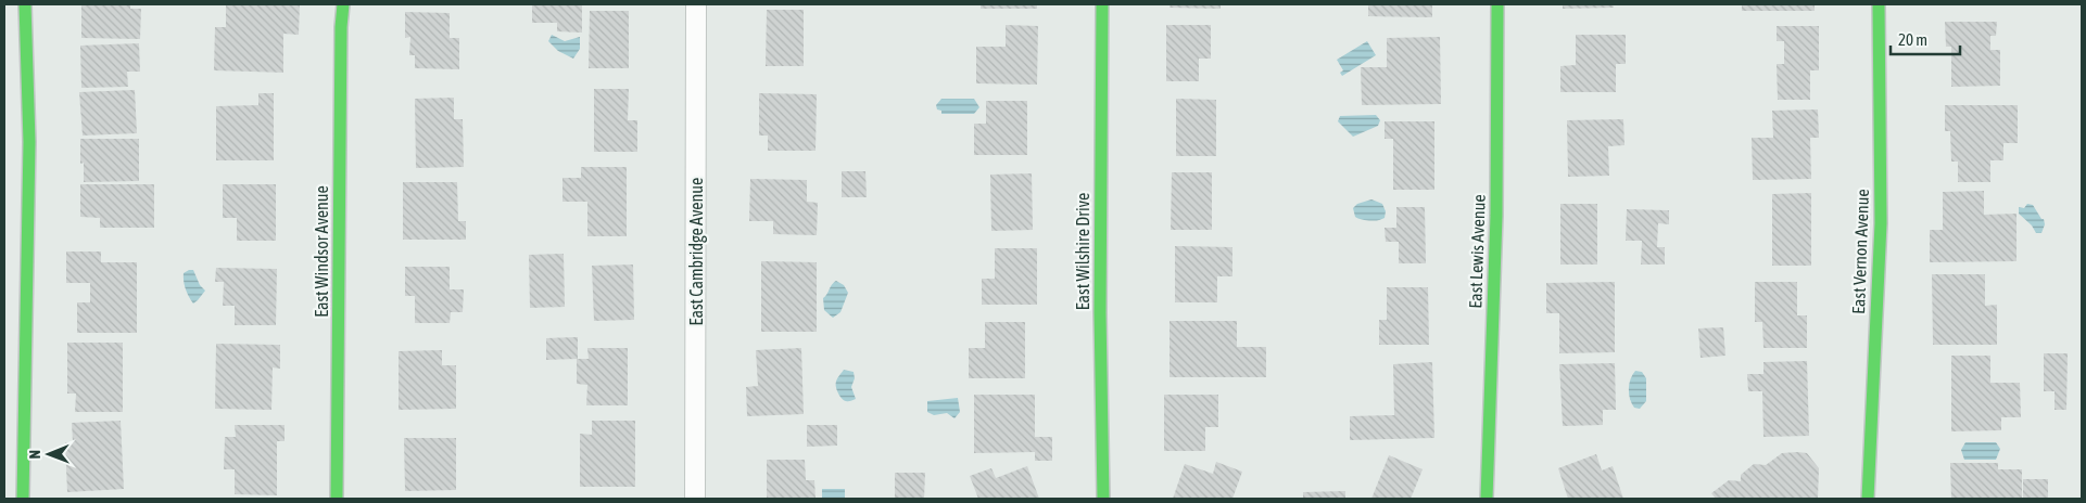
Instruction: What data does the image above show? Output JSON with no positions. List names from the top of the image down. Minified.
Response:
{"streets":{"street":["East Windsor Avenue","East Cambridge Avenue","East Wilshire Drive","East Lewis Avenue","East Vernon Avenue"]},"scale_bar":"20 m","north":"left"}
